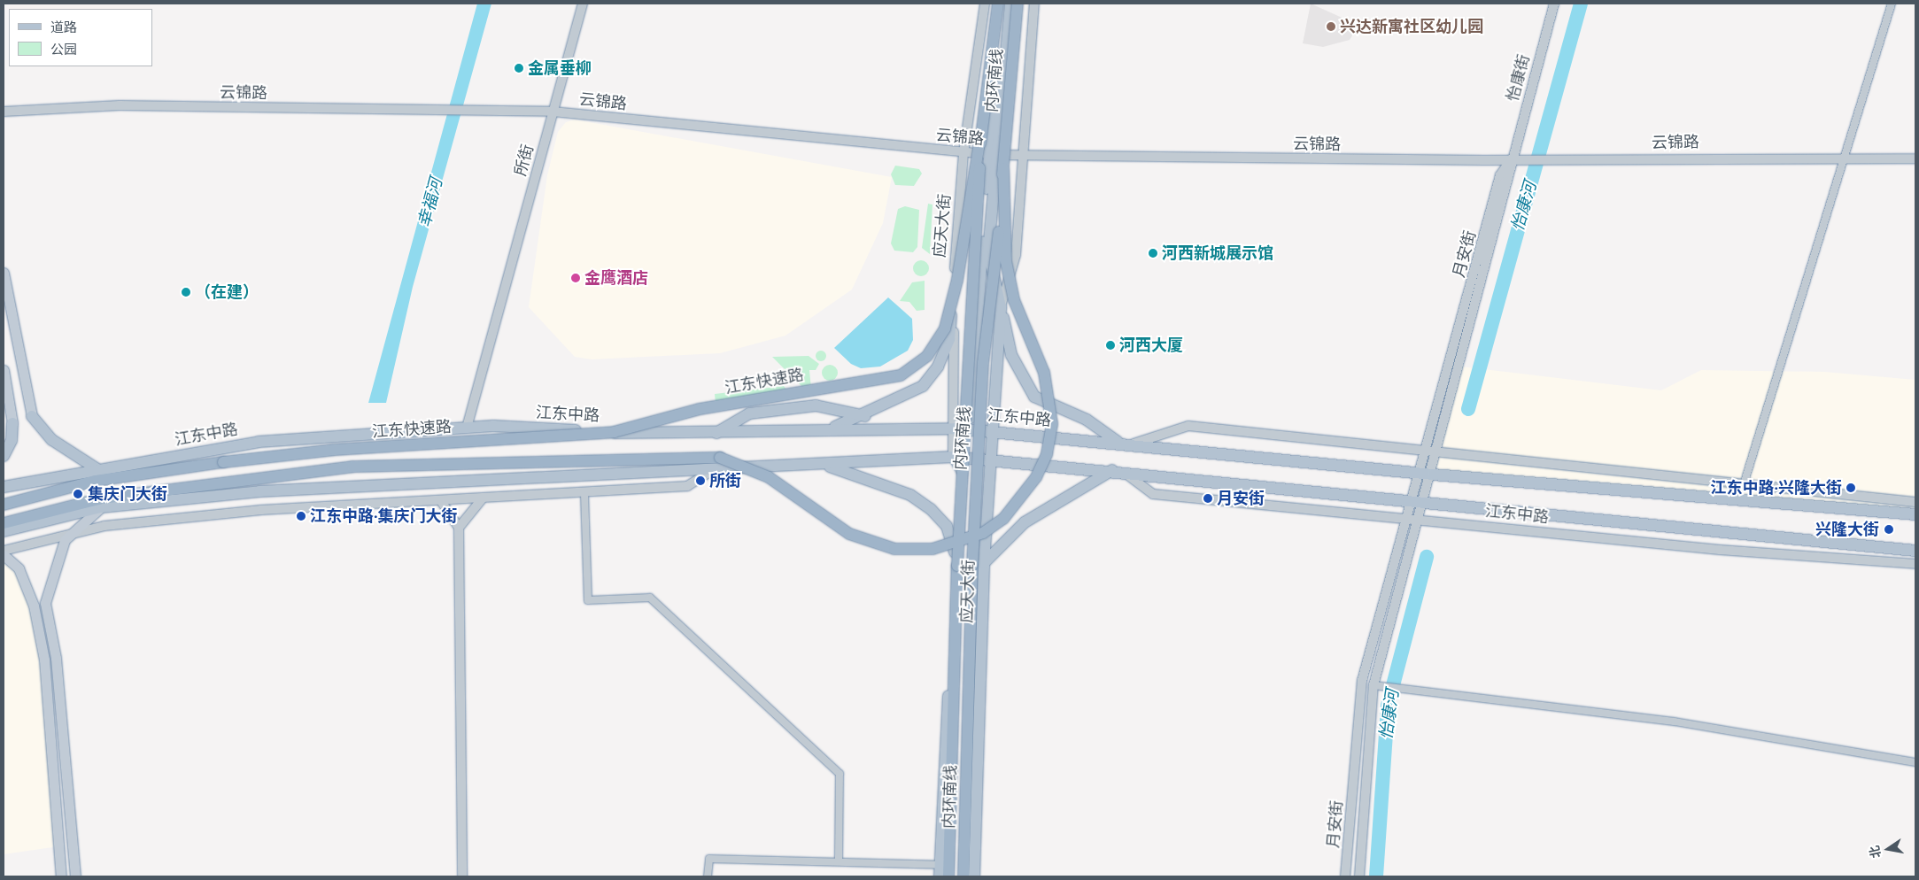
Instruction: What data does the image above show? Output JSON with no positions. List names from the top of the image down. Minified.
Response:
{"streets":{"highway":["内环南线","江东快速路"],"main road":["应天大街","江东中路"],"street":["怡康街","云锦路","所街","月安街"]},"crossings":[["怡康街","云锦路"],["怡康街","月安街"],["内环南线","江东快速路"],["云锦路","所街"],["云锦路","应天大街"],["云锦路","月安街"],["所街","江东中路"],["应天大街","江东中路"],["月安街","江东中路"]],"water":["幸福河","怡康河"],"places":["兴达新寓社区幼儿园","金属垂柳","河西新城展示馆","金鹰酒店","（在建）","河西大厦","所街","江东中路·兴隆大街","集庆门大街","月安街","江东中路·集庆门大街","兴隆大街"],"legend":["道路","公园"],"north":"left"}
